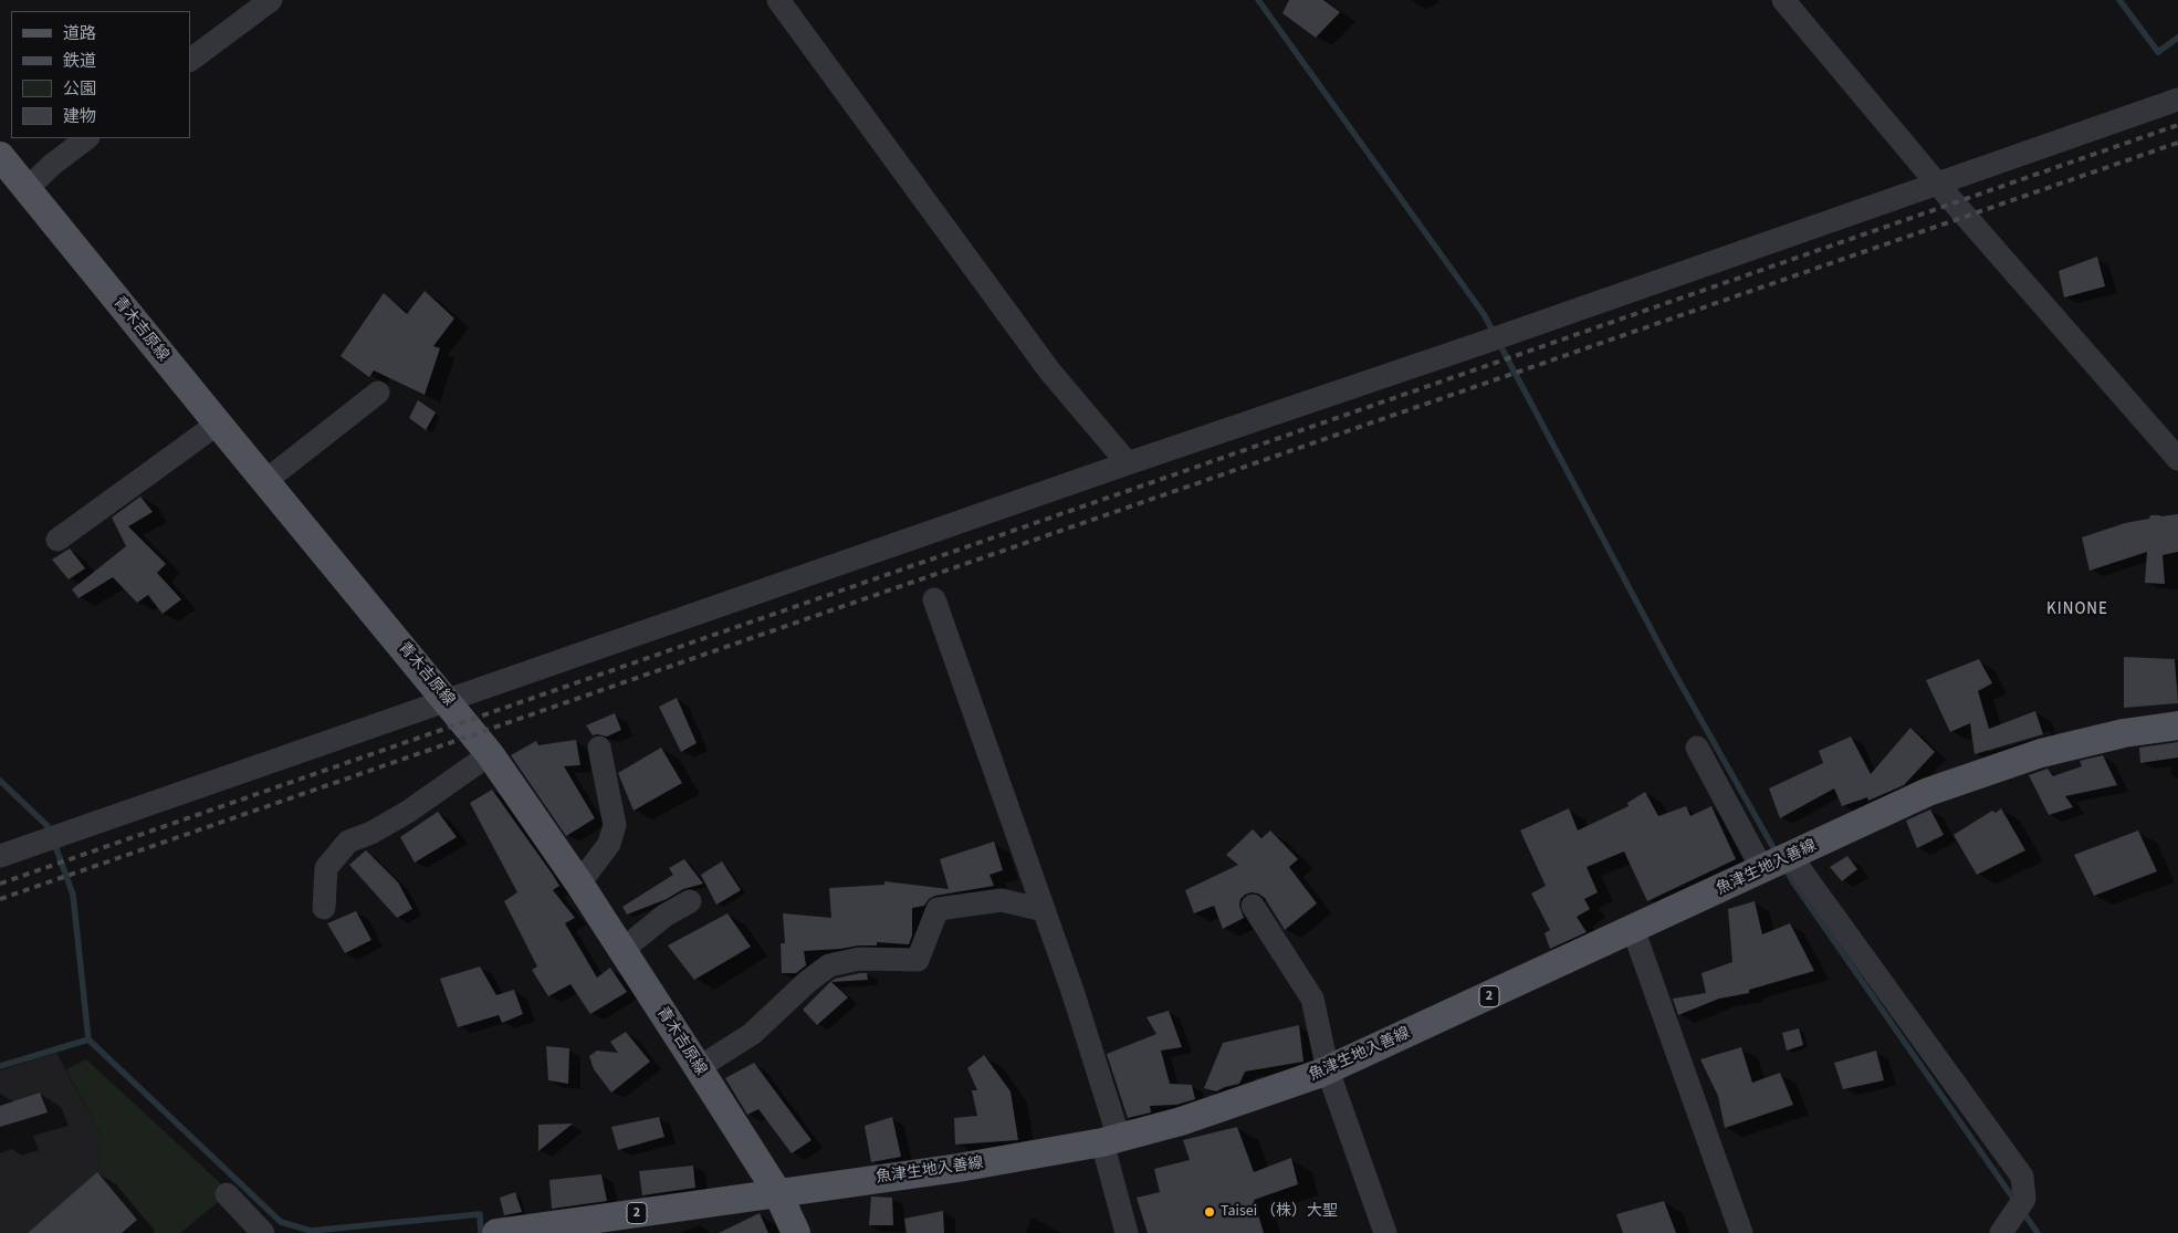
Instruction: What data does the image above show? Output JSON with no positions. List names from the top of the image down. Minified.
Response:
{"streets":{"main road":["青木吉原線","魚津生地入善線","2"]},"crossings":[["青木吉原線","魚津生地入善線"]],"districts":["KINONE"],"places":["Taisei （株）大聖"],"legend":["道路","鉄道","公園","建物"]}
